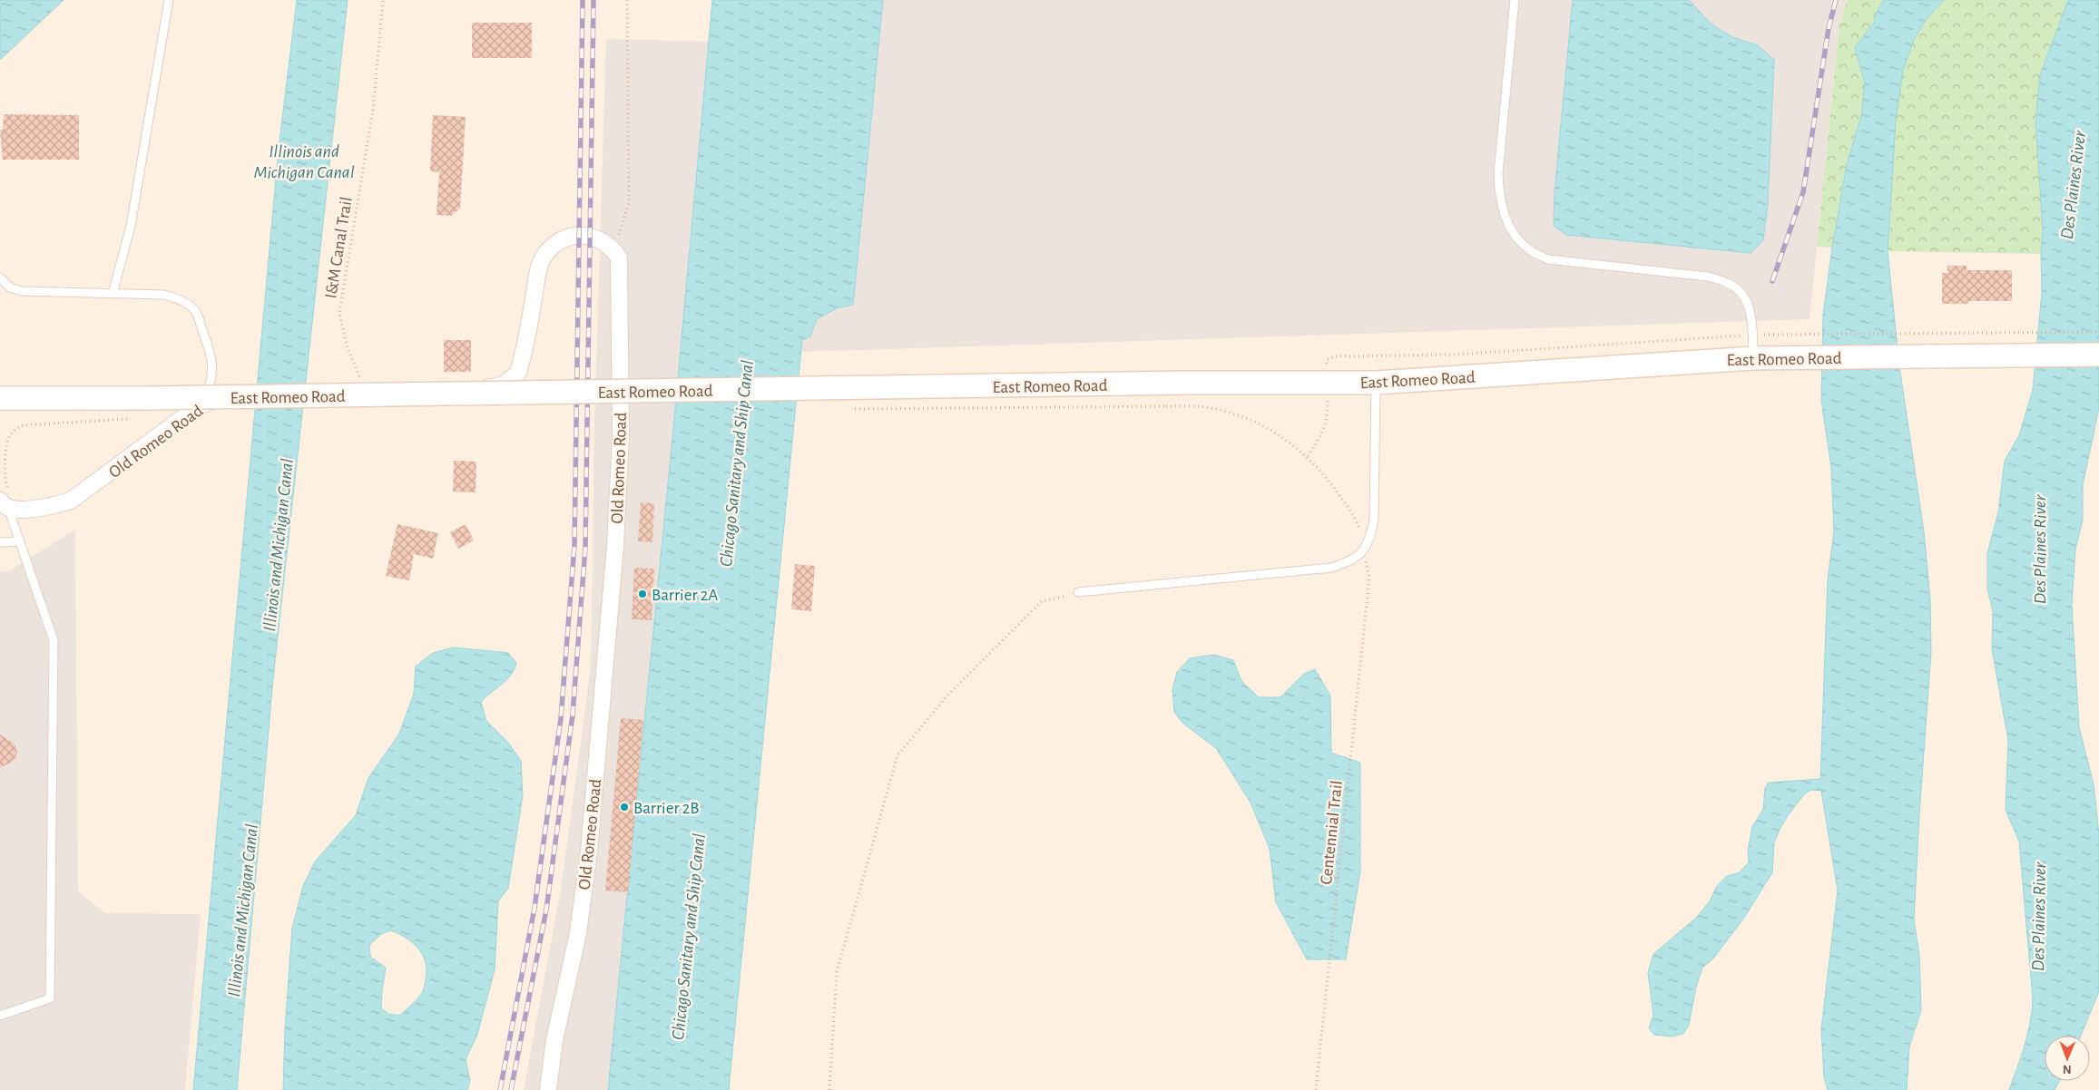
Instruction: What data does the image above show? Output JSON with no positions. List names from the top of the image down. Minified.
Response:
{"streets":{"main road":["East Romeo Road"],"street":["Old Romeo Road"],"path":["I&M Canal Trail","Centennial Trail"]},"crossings":[["I&M Canal Trail","Old Romeo Road"]],"water":["Illinois and Michigan Canal","Des Plaines River","Chicago Sanitary and Ship Canal"],"places":["Barrier 2A","Barrier 2B"],"north":"bottom"}
